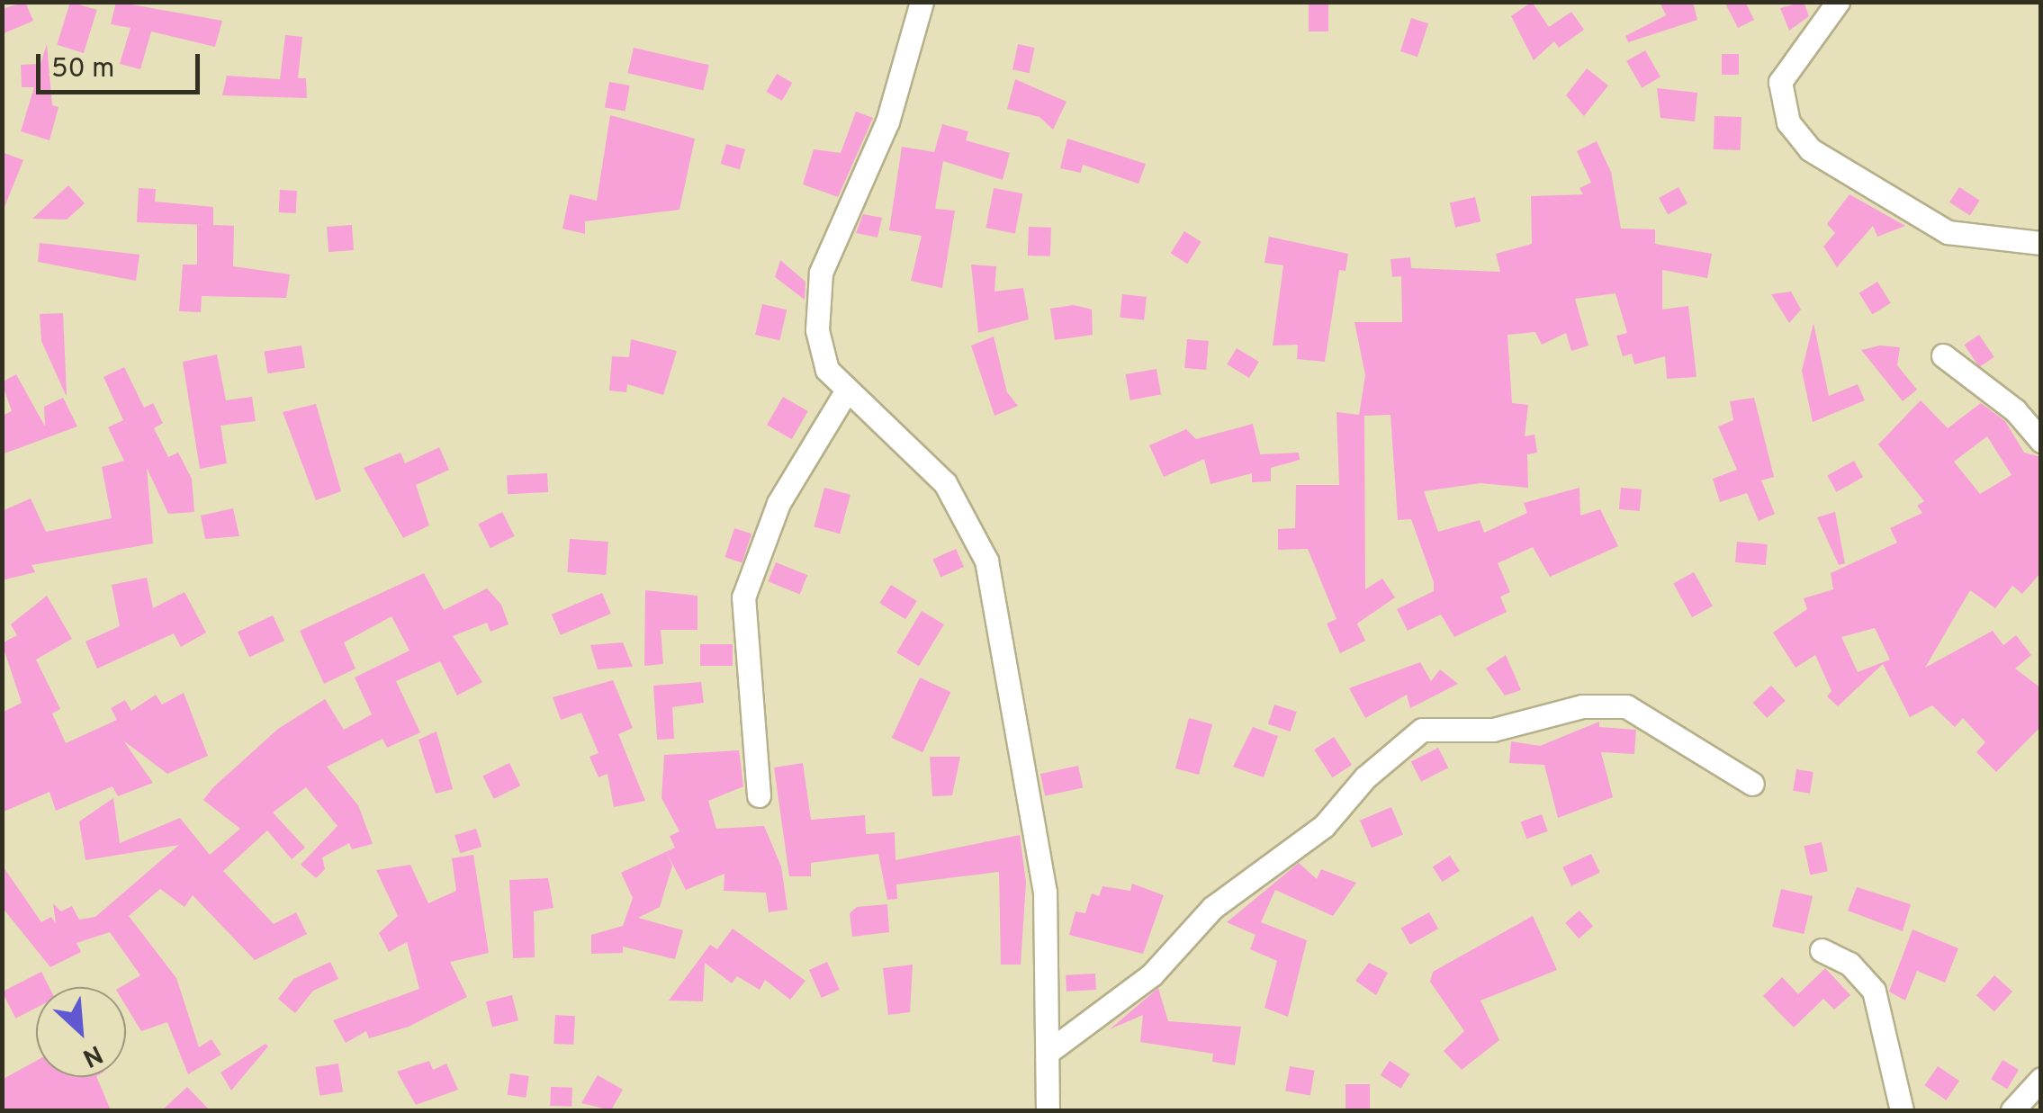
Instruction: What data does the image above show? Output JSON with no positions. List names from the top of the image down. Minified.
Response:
{"scale_bar":"50 m","north":"bottom right"}
